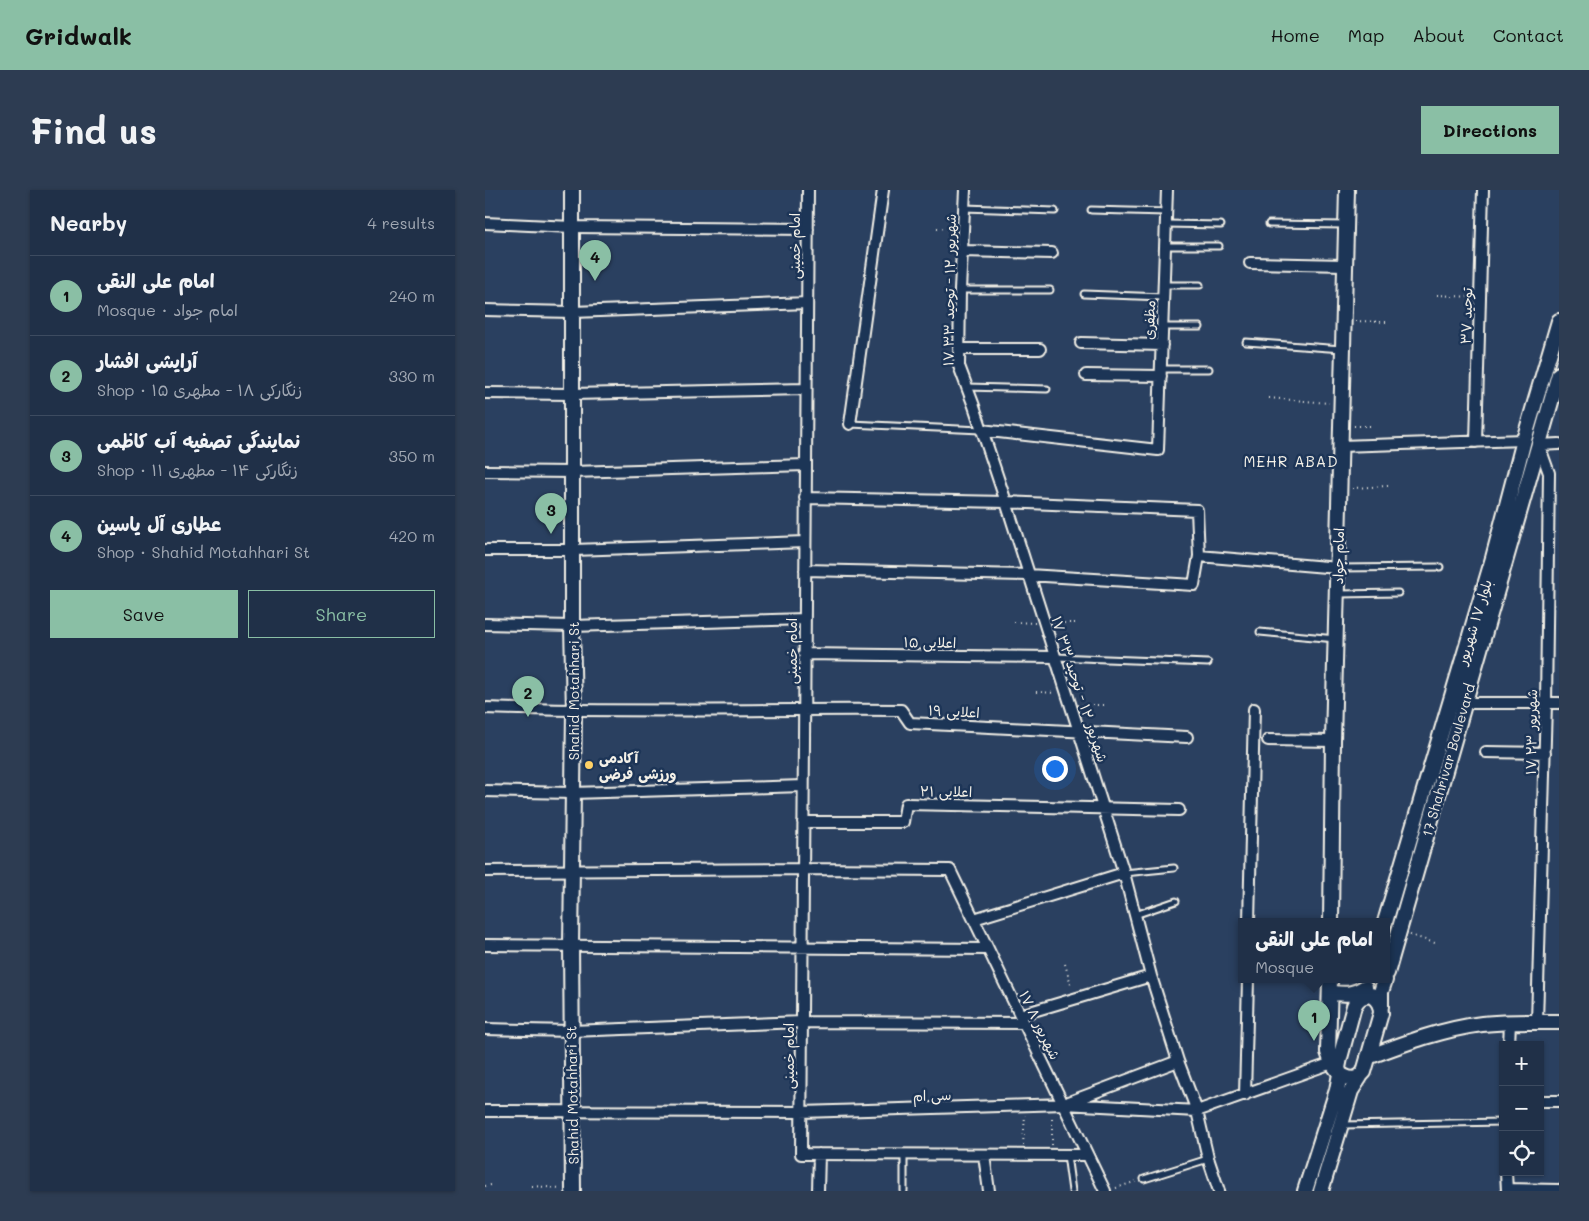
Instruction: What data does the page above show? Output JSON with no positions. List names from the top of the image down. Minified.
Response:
{"streets":{"main road":["امام جواد","بلوار ۱۷ شهریور","Shahid Motahhari St","17 Shahrivar Boulevard"],"street":["امام خمینی","۱۷ شهریور ۱۲ - توحید ۳۳","توحید ۳۷","مظفری","اعلایی ۱۵","اعلایی ۱۹","۱۷ شهریور ۲۳","اعلایی ۲۱","۱۷ شهریور ۸","سی ام"]},"crossings":[["امام خمینی","اعلایی ۱۵"],["امام خمینی","اعلایی ۱۹"],["امام خمینی","اعلایی ۲۱"],["امام خمینی","۱۷ شهریور ۸"],["امام خمینی","سی ام"],["۱۷ شهریور ۱۲ - توحید ۳۳","مظفری"],["۱۷ شهریور ۱۲ - توحید ۳۳","اعلایی ۱۵"],["۱۷ شهریور ۱۲ - توحید ۳۳","اعلایی ۱۹"],["۱۷ شهریور ۱۲ - توحید ۳۳","اعلایی ۲۱"],["Shahid Motahhari St","سی ام"],["۱۷ شهریور ۲۳","17 Shahrivar Boulevard"],["۱۷ شهریور ۸","سی ام"]],"districts":["MEHR ABAD"],"places":["آکادمی ورزشی فرضی"],"page":{"header":"Gridwalk","nav":["Home","Map","About","Contact"],"buttons":["Directions",["Save","Share"]],"title":"Find us","heading":["Nearby","4 results"],"pins":["4","3","2","1"],"list":[{"mark":"1","name":"امام علی النقی","note":"Mosque · امام جواد","value":"240 m"},{"mark":"2","name":"آرایشی افشار","note":"Shop · زنگارکی ۱۸ - مطهری ۱۵","value":"330 m"},{"mark":"3","name":"نمایندگی تصفیه آب کاظمی","note":"Shop · زنگارکی ۱۴ - مطهری ۱۱","value":"350 m"},{"mark":"4","name":"عطاری آل یاسین","note":"Shop · Shahid Motahhari St","value":"420 m"}],"popup":["امام علی النقی","Mosque"],"map_buttons":["+","−"]}}
